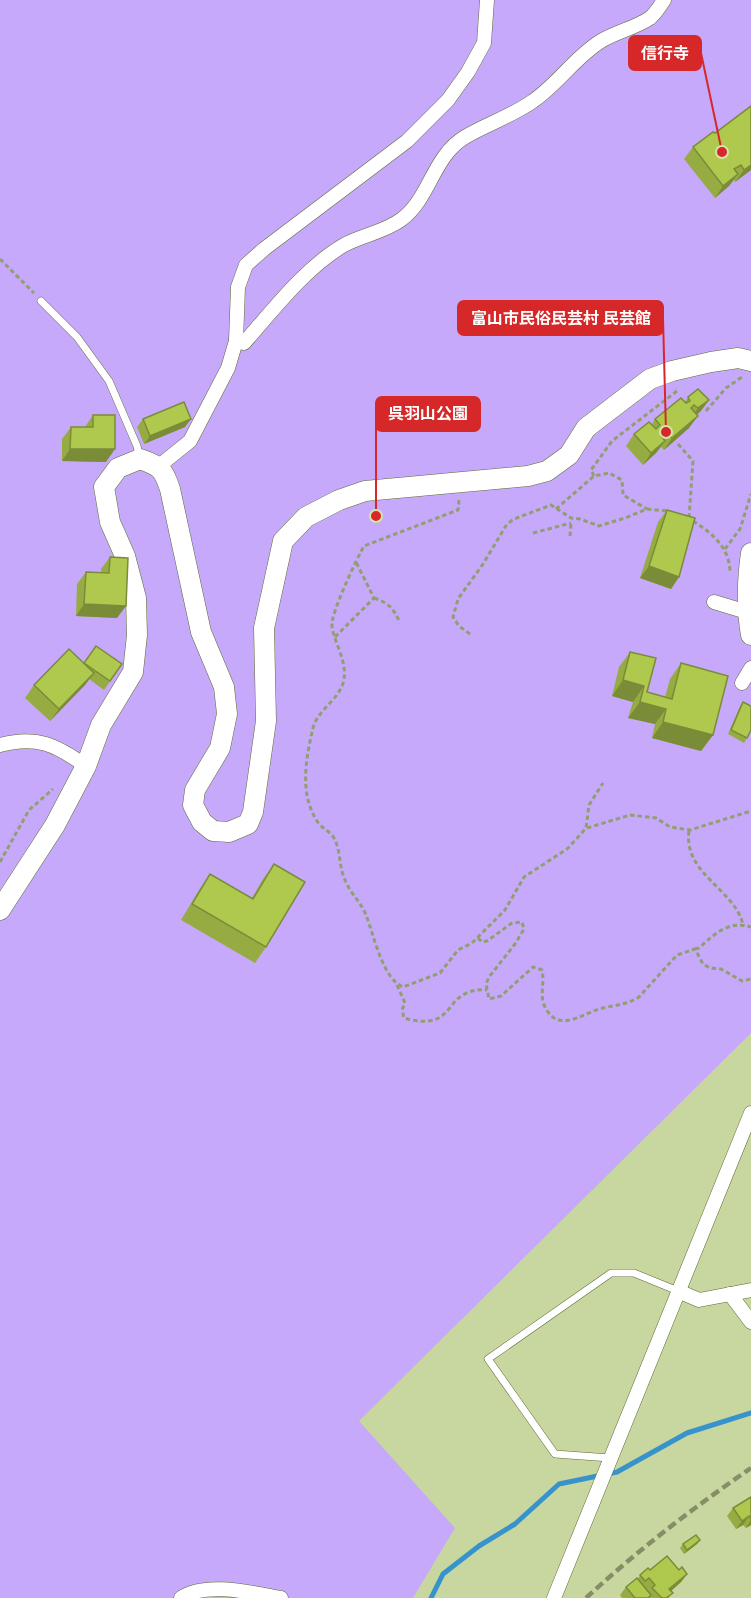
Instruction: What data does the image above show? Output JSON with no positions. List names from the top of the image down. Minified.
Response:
{"places":["信行寺","富山市民俗民芸村 民芸館","呉羽山公園"]}
